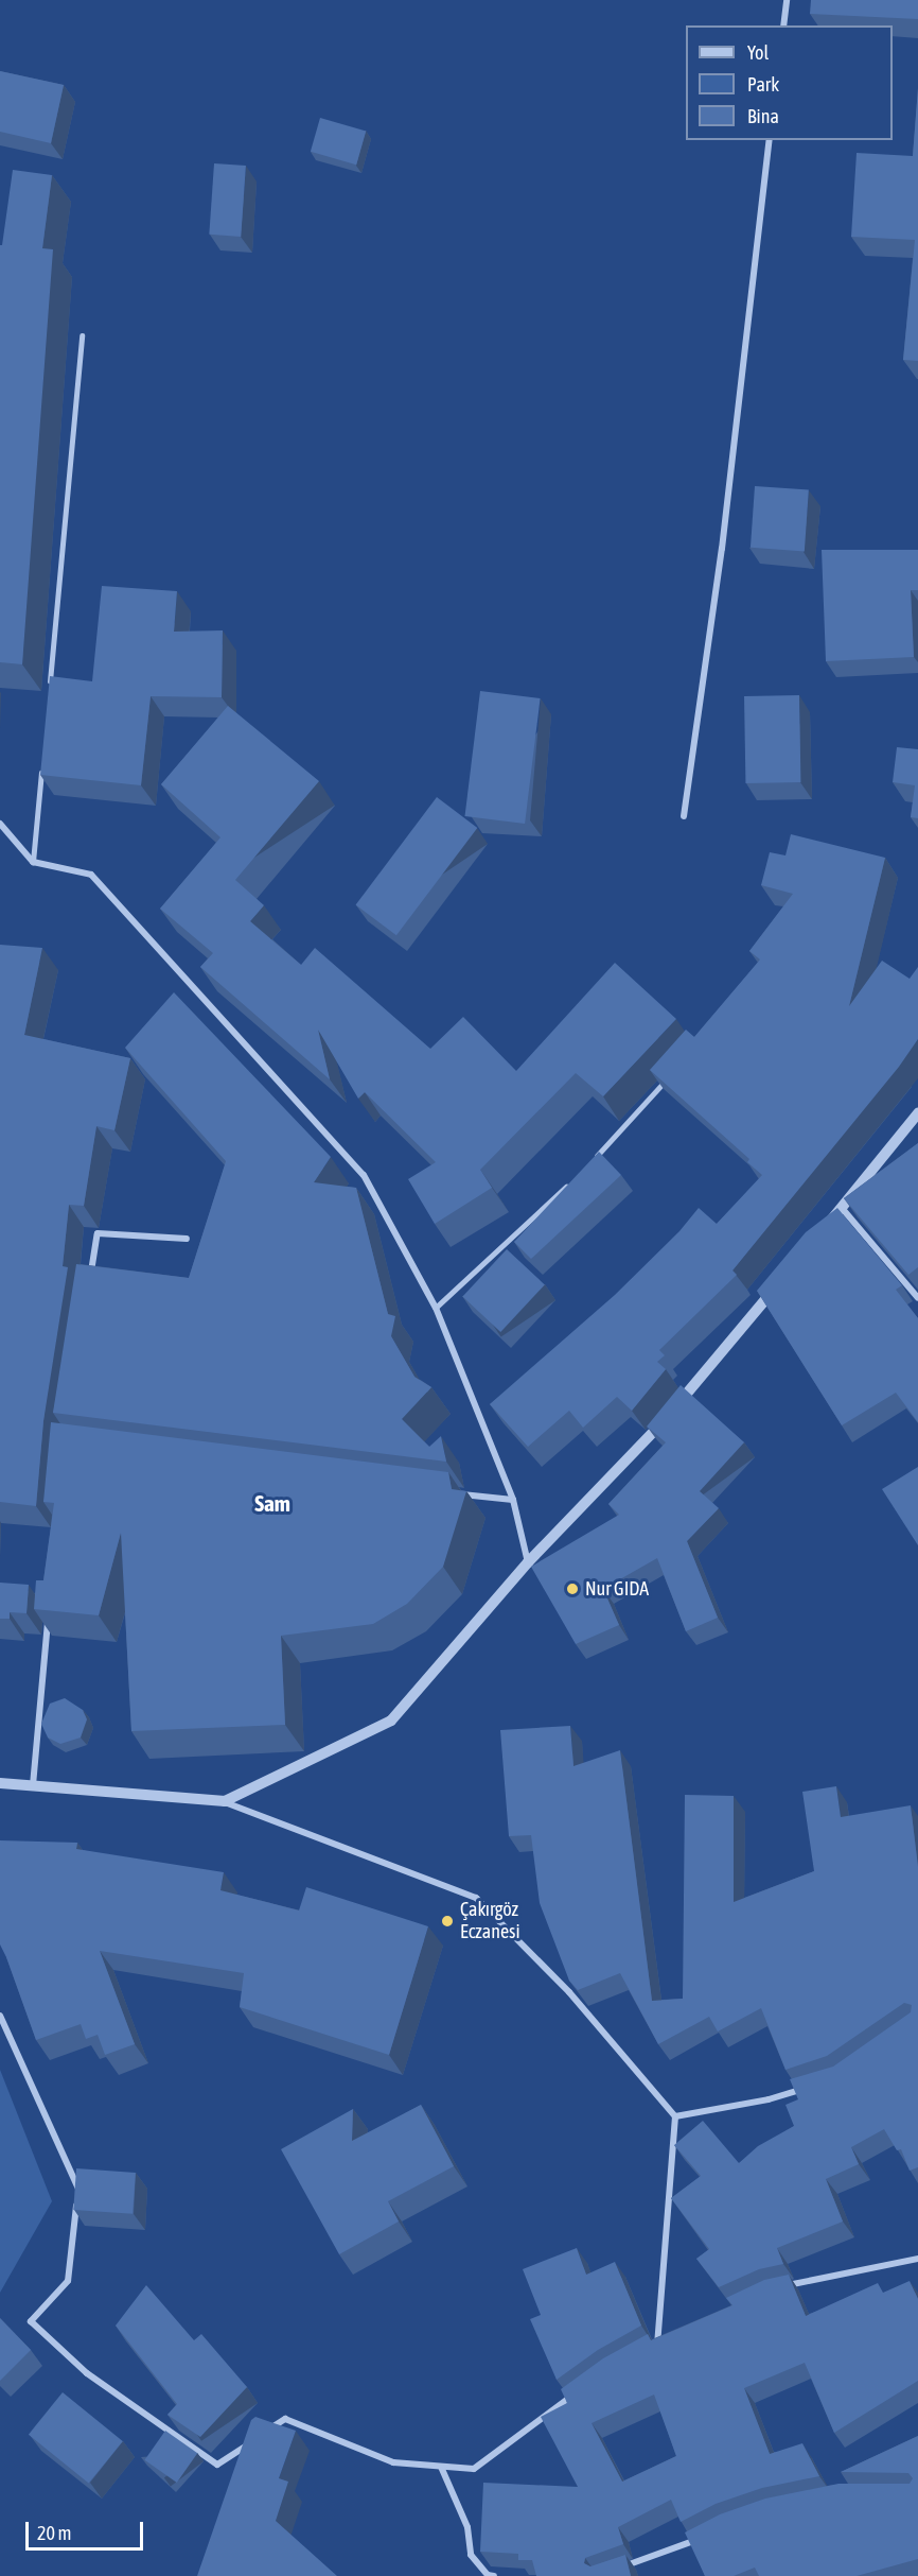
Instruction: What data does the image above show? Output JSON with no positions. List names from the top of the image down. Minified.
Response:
{"districts":["Sam"],"places":["Nur GIDA","Çakırgöz Eczanesi"],"legend":["Yol","Park","Bina"],"scale_bar":"20 m"}
